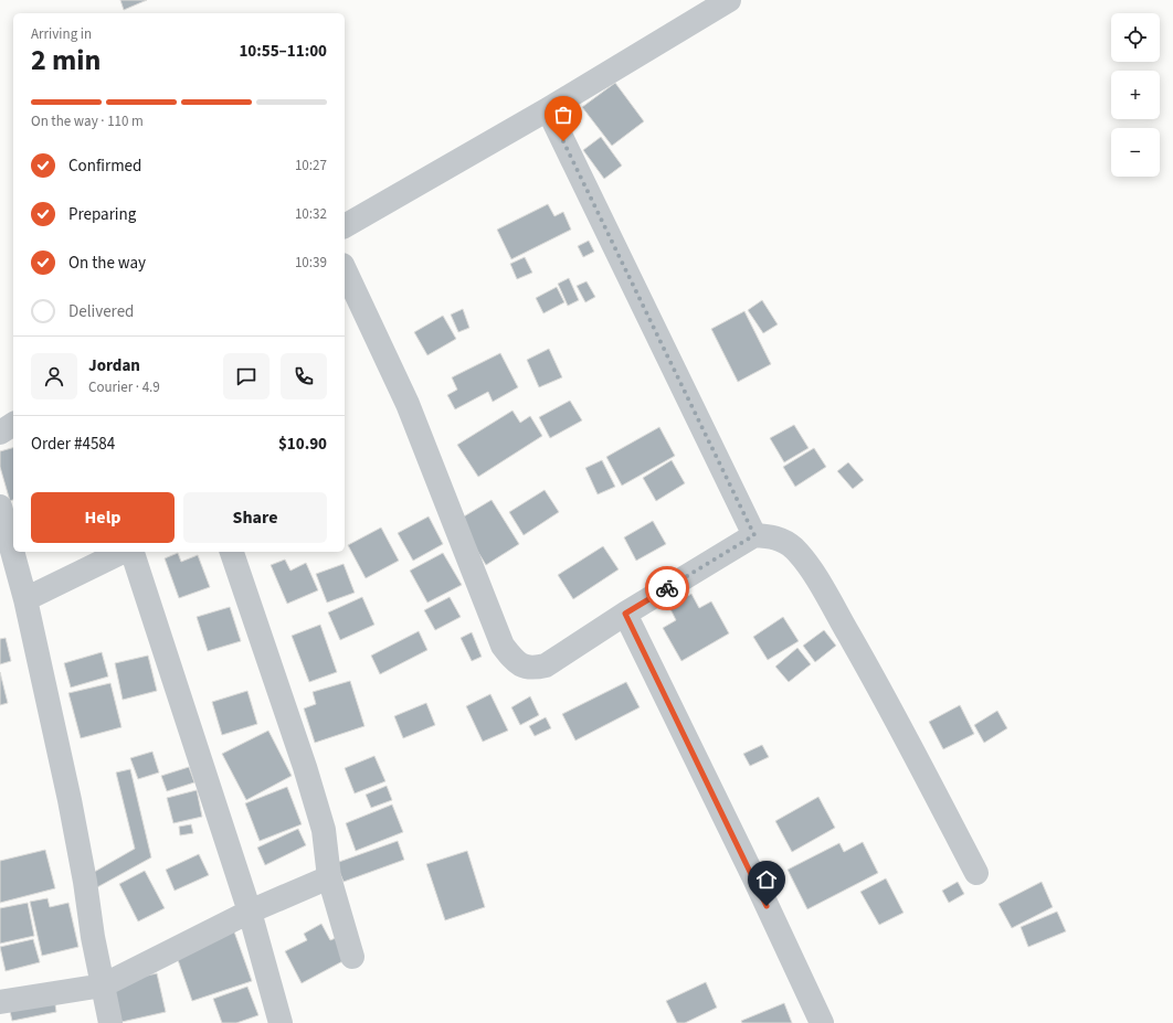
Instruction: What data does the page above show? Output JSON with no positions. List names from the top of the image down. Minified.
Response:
{"page":{"map_buttons":["+","−"],"heading":["2 min","Arriving in","10:55–11:00"],"panel":["Jordan","Courier · 4.9","Order #4584","$10.90"],"bar":"On the way · 110 m","list":[["Confirmed","10:27"],["Preparing","10:32"],["On the way","10:39"],"Delivered"],"buttons":["Help","Share"]}}
